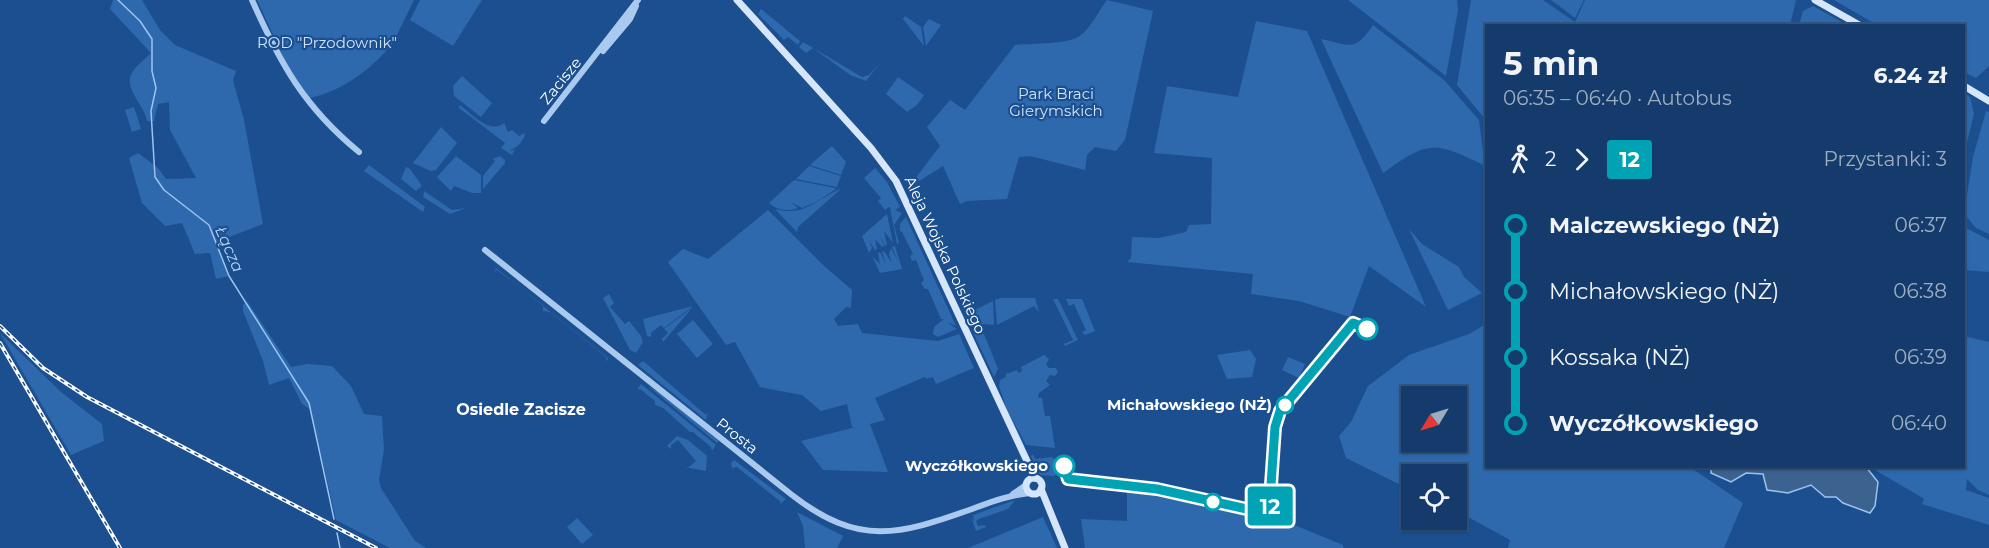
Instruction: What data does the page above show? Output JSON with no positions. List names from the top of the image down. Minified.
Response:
{"streets":{"main road":["Aleja Wojska Polskiego"],"street":["Zacisze","Prosta"]},"crossings":[["Aleja Wojska Polskiego","Prosta"]],"districts":["Osiedle Zacisze"],"water":["Łącza"],"parks":["ROD \"Przodownik\"","Park Braci Gierymskich"],"places":["Michałowskiego (NŻ)","Wyczółkowskiego"],"lines":["bus line 12"],"north":"bottom left","page":{"on_map":"12","heading":["5 min","06:35 – 06:40 · Autobus","6.24 zł"],"legs":["2","12","Przystanki: 3"],"list":[{"name":"Malczewskiego (NŻ)","value":"06:37"},{"name":"Michałowskiego (NŻ)","value":"06:38"},{"name":"Kossaka (NŻ)","value":"06:39"},{"name":"Wyczółkowskiego","value":"06:40"}]}}
